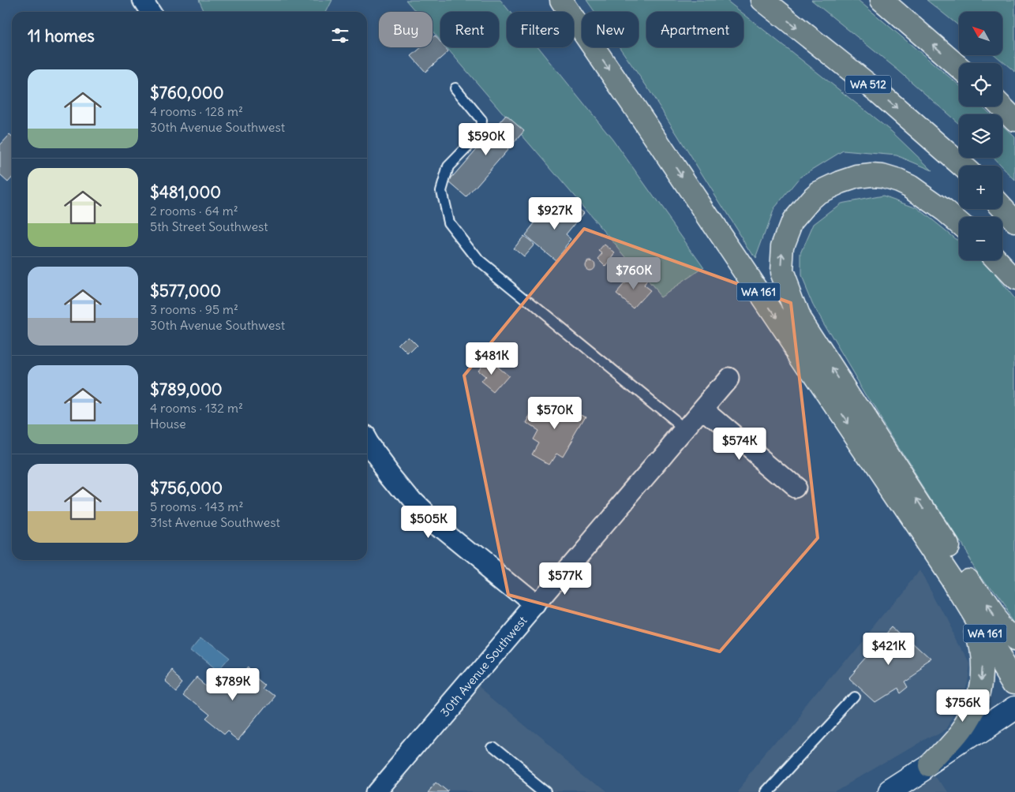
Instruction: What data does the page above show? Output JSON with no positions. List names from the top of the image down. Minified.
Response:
{"streets":{"highway":["WA 512","WA 161"],"street":["30th Avenue Southwest"]},"north":"top left","page":{"map_buttons":["+","−"],"chip":["Buy","Rent","Filters","New","Apartment"],"heading":"11 homes","list":[{"name":"$760,000","note":"4 rooms · 128 m² · 30th Avenue Southwest"},{"name":"$481,000","note":"2 rooms · 64 m² · 5th Street Southwest"},{"name":"$577,000","note":"3 rooms · 95 m² · 30th Avenue Southwest"},{"name":"$789,000","note":"4 rooms · 132 m² · House"},{"name":"$756,000","note":"5 rooms · 143 m² · 31st Avenue Southwest"}],"price":["$590K","$927K","$760K","$481K","$570K","$574K","$505K","$577K","$421K","$789K","$756K"]}}
